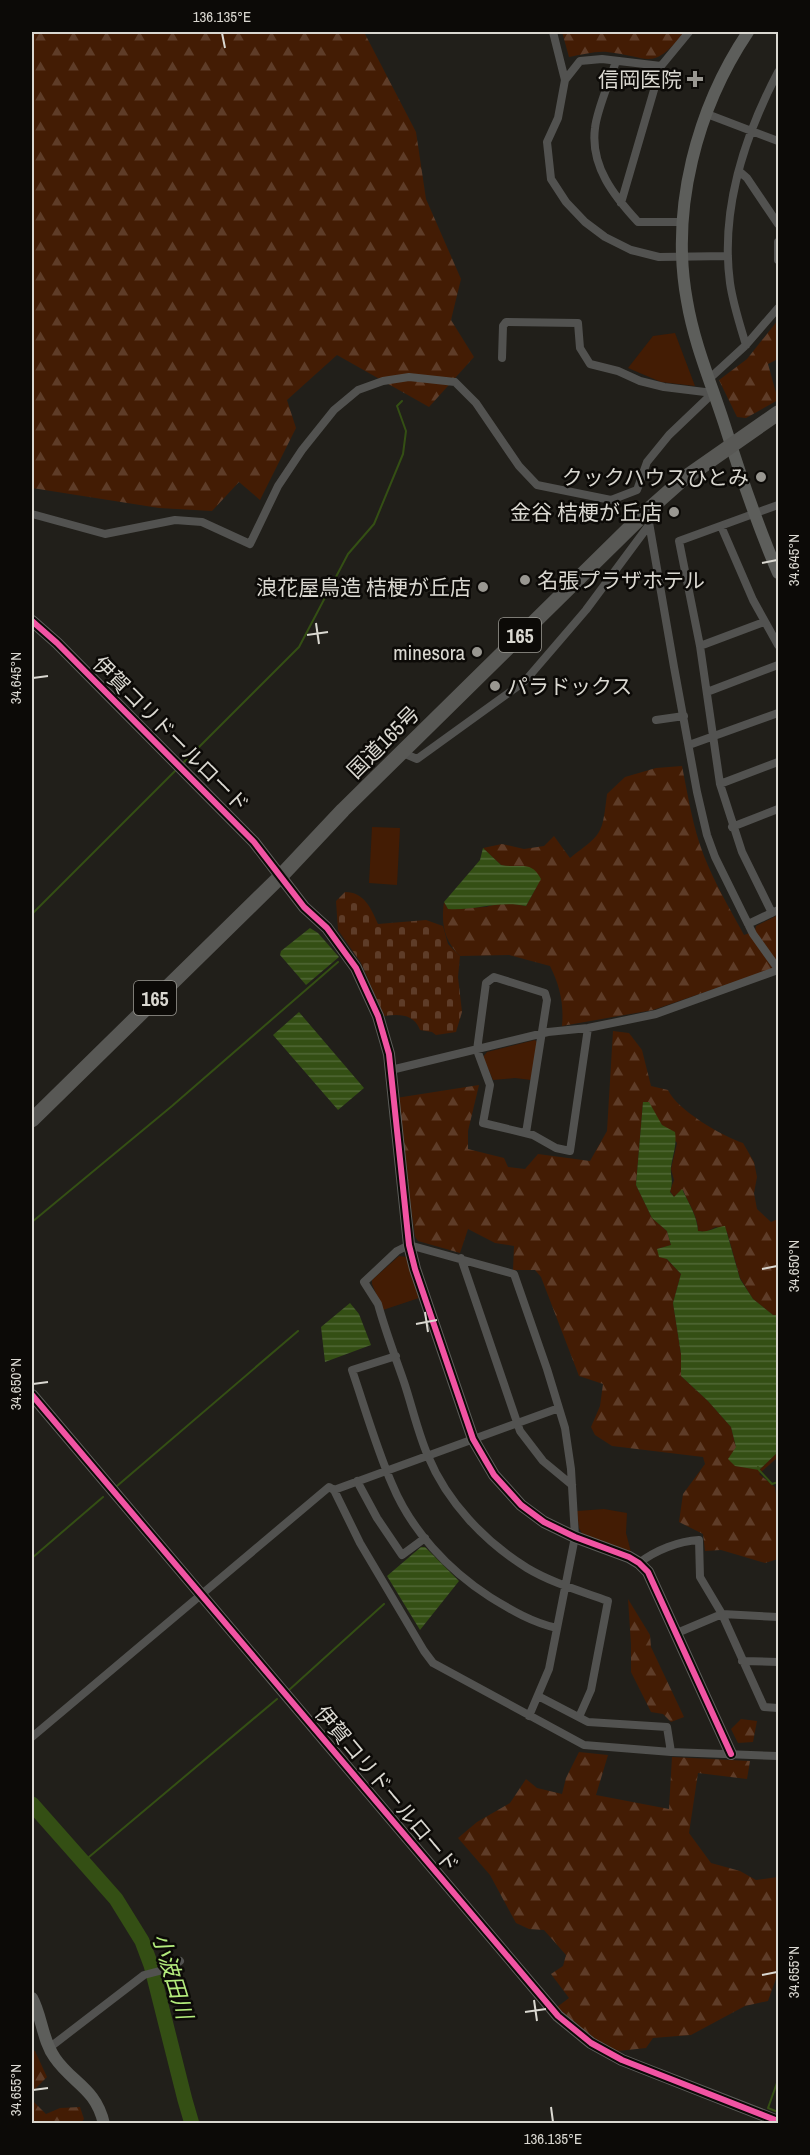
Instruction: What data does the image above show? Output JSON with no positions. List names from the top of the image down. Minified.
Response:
{"streets":{"highway":["165","国道165号"],"street":["伊賀コリドールロード"]},"crossings":[["伊賀コリドールロード","国道165号"]],"water":["小波田川"],"places":{"health":["信岡医院"],"other":["クックハウスひとみ","金谷 桔梗が丘店","名張プラザホテル","浪花屋鳥造 桔梗が丘店","minesora","パラドックス"]},"coordinates":["136.135°E","34.645°N","34.650°N","34.655°N"]}
